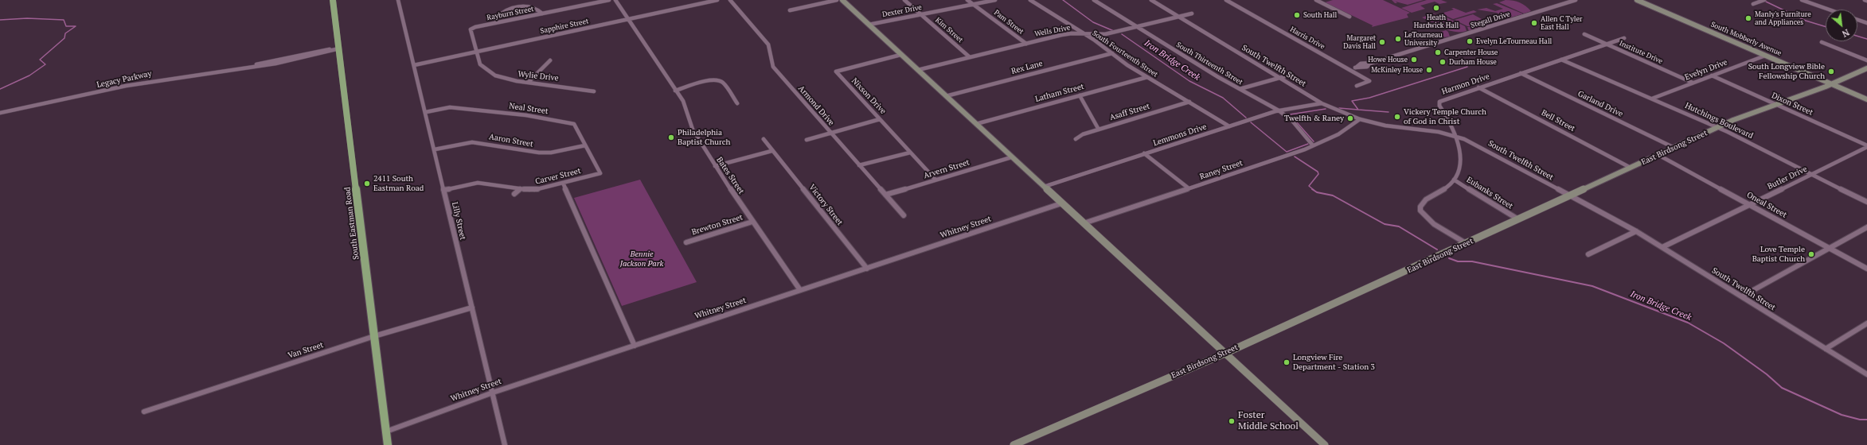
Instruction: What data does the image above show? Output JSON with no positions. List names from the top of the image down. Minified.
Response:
{"streets":{"main road":["South Eastman Road"],"street":["Dexter Drive","Rayburn Street","Stegall Drive","Pam Street","Sapphire Street","Kim Street","Wells Drive","Harris Drive","South Mobberly Avenue","Institute Drive","South Fourteenth Street","South Thirteenth Street","South Twelfth Street","Rex Lane","Evelyn Drive","Wylie Drive","Legacy Parkway","Harmon Drive","Latham Street","Nixson Drive","Garland Drive","Dixon Street","Armond Drive","Neal Street","Asaff Street","Bell Street","Hutchings Boulevard","Lemmons Drive","Aaron Street","East Birdsong Street","Arvern Street","Raney Street","Bates Street","Carver Street","Butler Drive","Eubanks Street","Victory Street","Oneal Street","Lilly Street","Brewton Street","Whitney Street","Van Street"]},"crossings":[["Dexter Drive","Pam Street"],["Dexter Drive","Kim Street"],["Rayburn Street","Wylie Drive"],["Stegall Drive","Harris Drive"],["Pam Street","Wells Drive"],["Sapphire Street","Wylie Drive"],["Sapphire Street","Bates Street"],["Sapphire Street","Lilly Street"],["Kim Street","Wells Drive"],["Wells Drive","South Fourteenth Street"],["Wells Drive","South Thirteenth Street"],["Wells Drive","South Twelfth Street"],["South Mobberly Avenue","Evelyn Drive"],["South Mobberly Avenue","East Birdsong Street"],["Institute Drive","Evelyn Drive"],["Institute Drive","Harmon Drive"],["South Fourteenth Street","Rex Lane"],["South Fourteenth Street","Latham Street"],["South Fourteenth Street","Asaff Street"],["South Fourteenth Street","Lemmons Drive"],["South Thirteenth Street","Lemmons Drive"],["South Thirteenth Street","Raney Street"],["South Twelfth Street","Harmon Drive"],["South Twelfth Street","Lemmons Drive"],["South Twelfth Street","East Birdsong Street"],["South Twelfth Street","Raney Street"],["South Twelfth Street","Butler Drive"],["Evelyn Drive","Dixon Street"],["Evelyn Drive","Hutchings Boulevard"],["Legacy Parkway","South Eastman Road"],["Harmon Drive","Garland Drive"],["Harmon Drive","Bell Street"],["Harmon Drive","Hutchings Boulevard"],["Harmon Drive","East Birdsong Street"],["Harmon Drive","Eubanks Street"],["Nixson Drive","Arvern Street"],["Garland Drive","East Birdsong Street"],["Dixon Street","East Birdsong Street"],["Dixon Street","Butler Drive"],["Armond Drive","Arvern Street"],["Neal Street","Aaron Street"],["Neal Street","Carver Street"],["Neal Street","Lilly Street"],["Bell Street","East Birdsong Street"],["Hutchings Boulevard","East Birdsong Street"],["Hutchings Boulevard","Butler Drive"],["Aaron Street","Lilly Street"],["East Birdsong Street","Eubanks Street"],["East Birdsong Street","Oneal Street"],["Bates Street","Brewton Street"],["Bates Street","Whitney Street"],["Carver Street","Lilly Street"],["Butler Drive","Oneal Street"],["Victory Street","Whitney Street"],["Lilly Street","Whitney Street"],["Lilly Street","Van Street"],["South Eastman Road","Whitney Street"],["South Eastman Road","Van Street"]],"water":["Iron Bridge Creek"],"parks":["Bennie Jackson Park"],"places":["Heath Hardwick Hall","South Hall","Manly's Furniture and Appliances","Allen C Tyler East Hall","LeTourneau University","Evelyn LeTourneau Hall","Margaret Davis Hall","Carpenter House","Howe House","Durham House","McKinley House","South Longview Bible Fellowship Church","Vickery Temple Church of God in Christ","Twelfth & Raney","Philadelphia Baptist Church","2411 South Eastman Road","Love Temple Baptist Church","Longview Fire Department - Station 3","Foster Middle School"],"north":"bottom right"}
